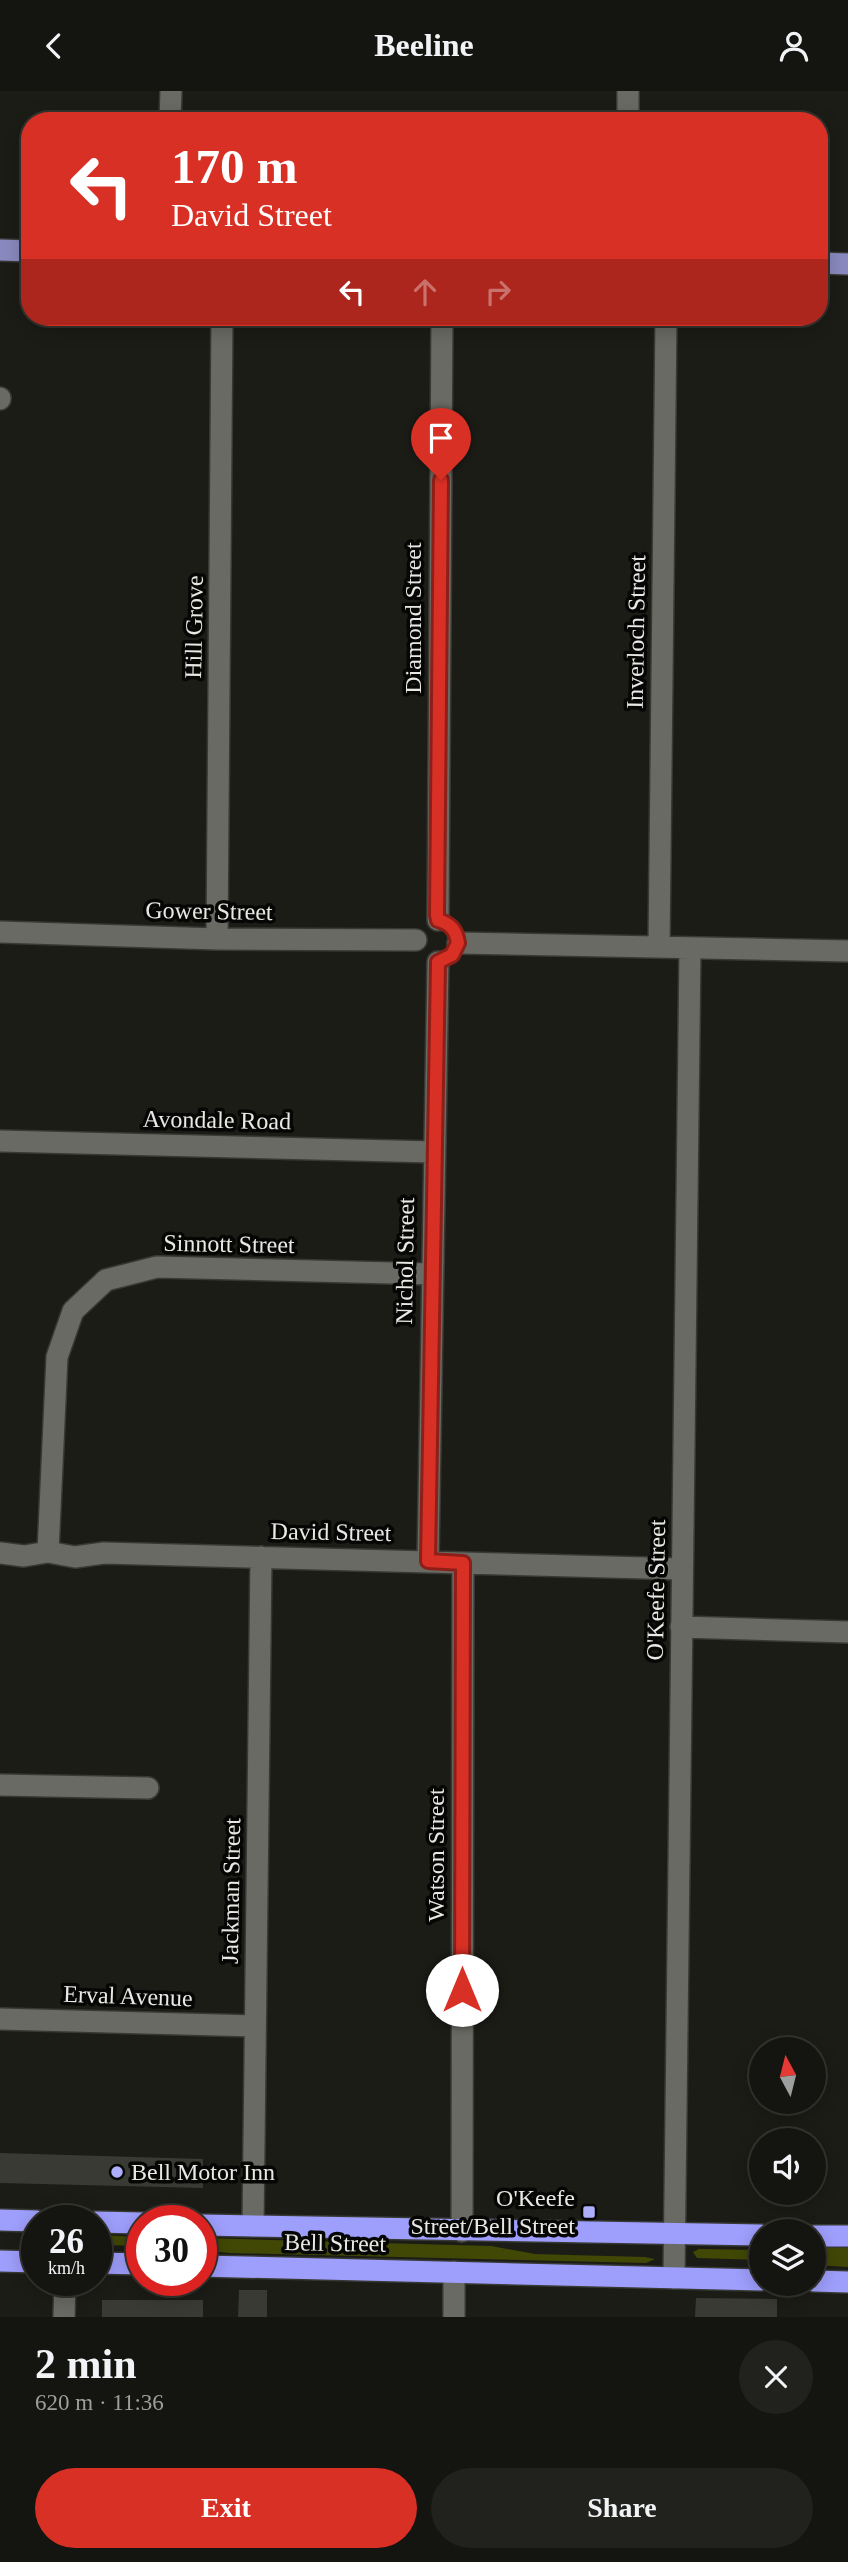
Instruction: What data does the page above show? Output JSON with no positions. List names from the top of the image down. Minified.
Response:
{"streets":{"highway":["Bell Street"],"street":["Diamond Street","Hill Grove","Inverloch Street","Gower Street","Avondale Road","Sinnott Street","Nichol Street","David Street","O'Keefe Street","Watson Street","Jackman Street","Erval Avenue"]},"crossings":[["Diamond Street","Gower Street"],["Diamond Street","Nichol Street"],["Hill Grove","Gower Street"],["Gower Street","Nichol Street"],["Avondale Road","Nichol Street"],["Sinnott Street","Nichol Street"],["Sinnott Street","David Street"],["Nichol Street","David Street"],["David Street","O'Keefe Street"],["David Street","Watson Street"],["David Street","Jackman Street"],["O'Keefe Street","Bell Street"],["Watson Street","Bell Street"],["Jackman Street","Erval Avenue"],["Jackman Street","Bell Street"]],"places":{"other":["Bell Motor Inn"],"transit":["O'Keefe Street/Bell Street"]},"north":"top","page":{"header":"Beeline","turn":["170 m","David Street"],"speed":"26 km/h","limit":"30","heading":["2 min","620 m · 11:36"],"buttons":["Exit","Share"]}}
